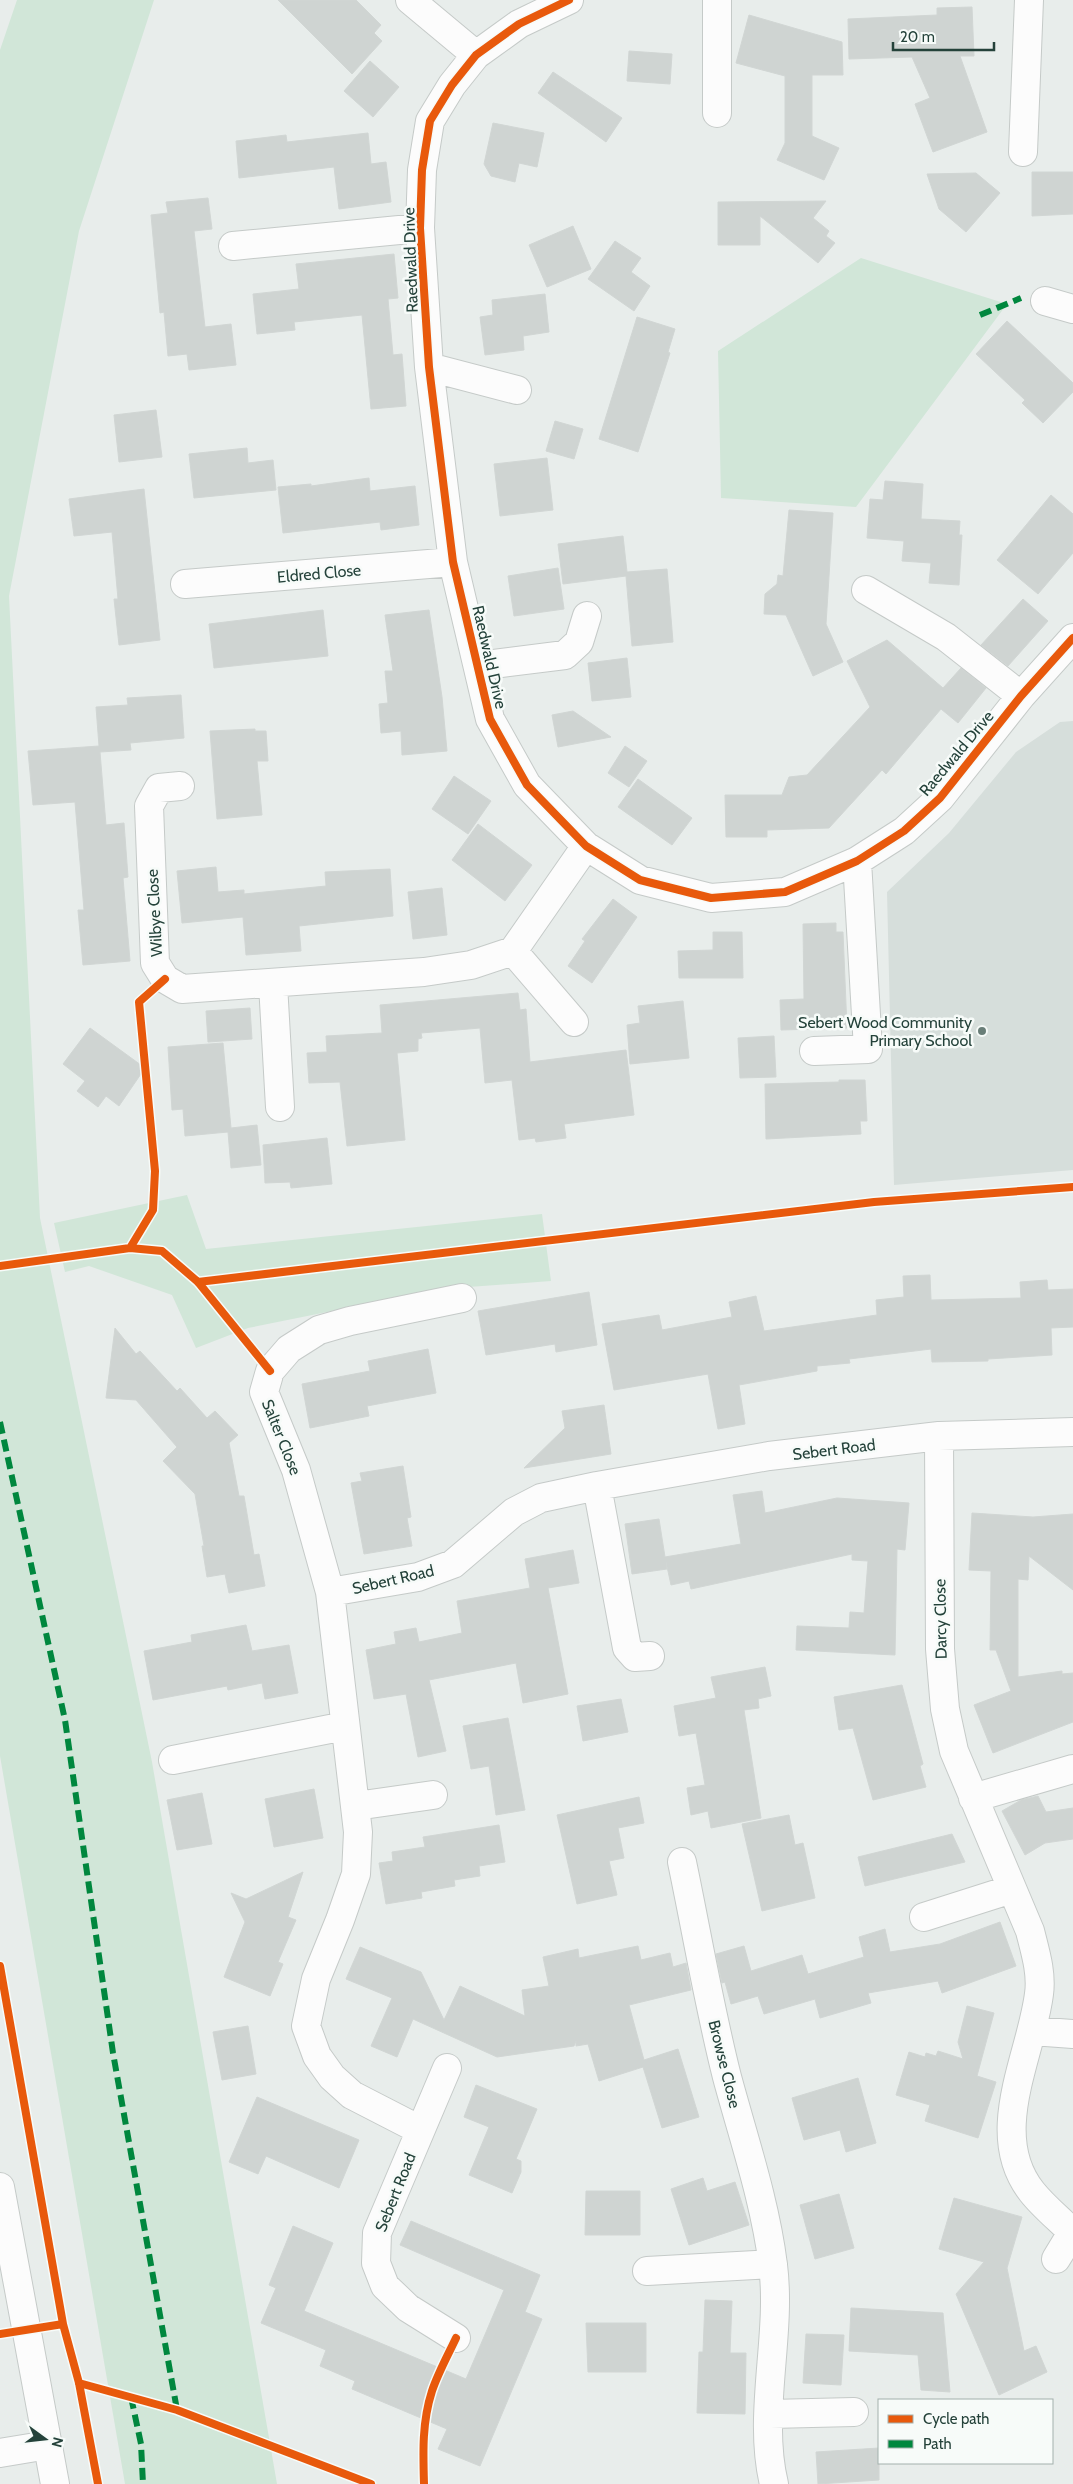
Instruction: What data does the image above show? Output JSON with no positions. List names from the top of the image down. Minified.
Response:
{"streets":{"street":["Raedwald Drive","Eldred Close","Wilbye Close","Salter Close","Sebert Road","Darcy Close","Browse Close"]},"crossings":[["Raedwald Drive","Eldred Close"],["Salter Close","Sebert Road"],["Sebert Road","Darcy Close"]],"places":["Sebert Wood Community Primary School"],"legend":["Cycle path","Path"],"scale_bar":"20 m","north":"right"}
